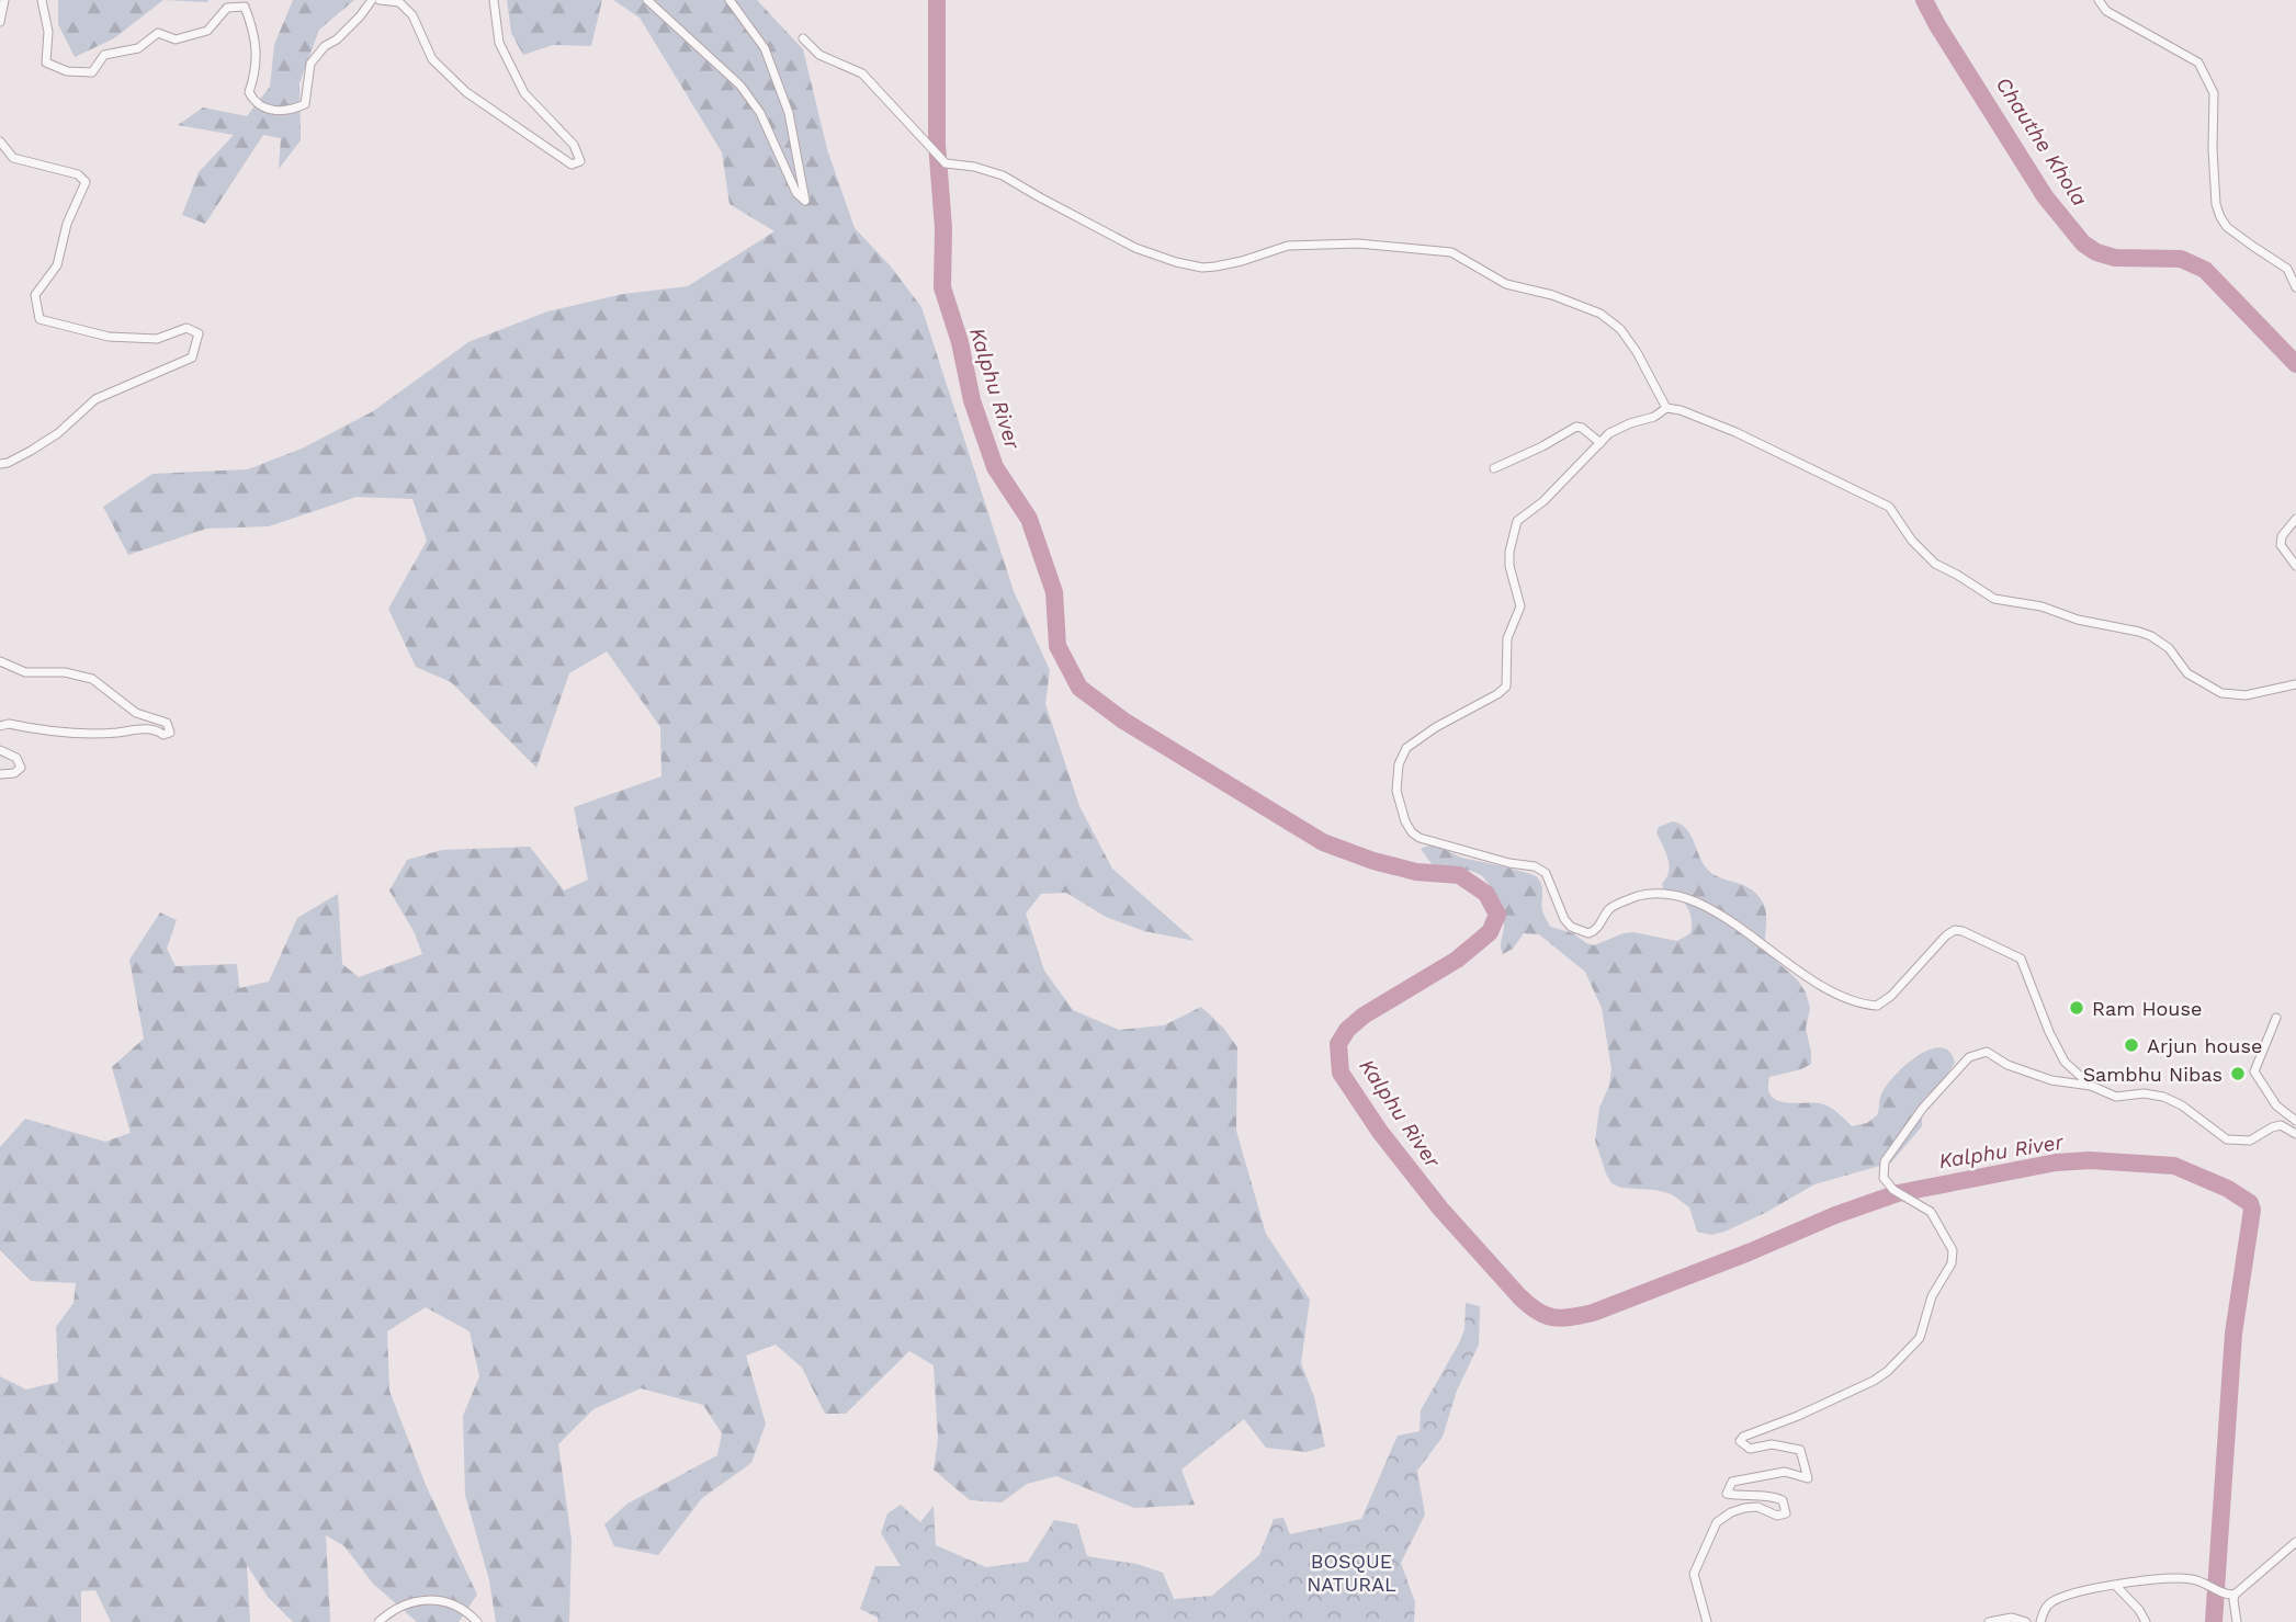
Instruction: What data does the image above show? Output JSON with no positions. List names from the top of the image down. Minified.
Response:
{"water":["Chauthe Khola","Kalphu River"],"parks":["BOSQUE NATURAL"],"places":["Ram House","Arjun house","Sambhu Nibas"]}
